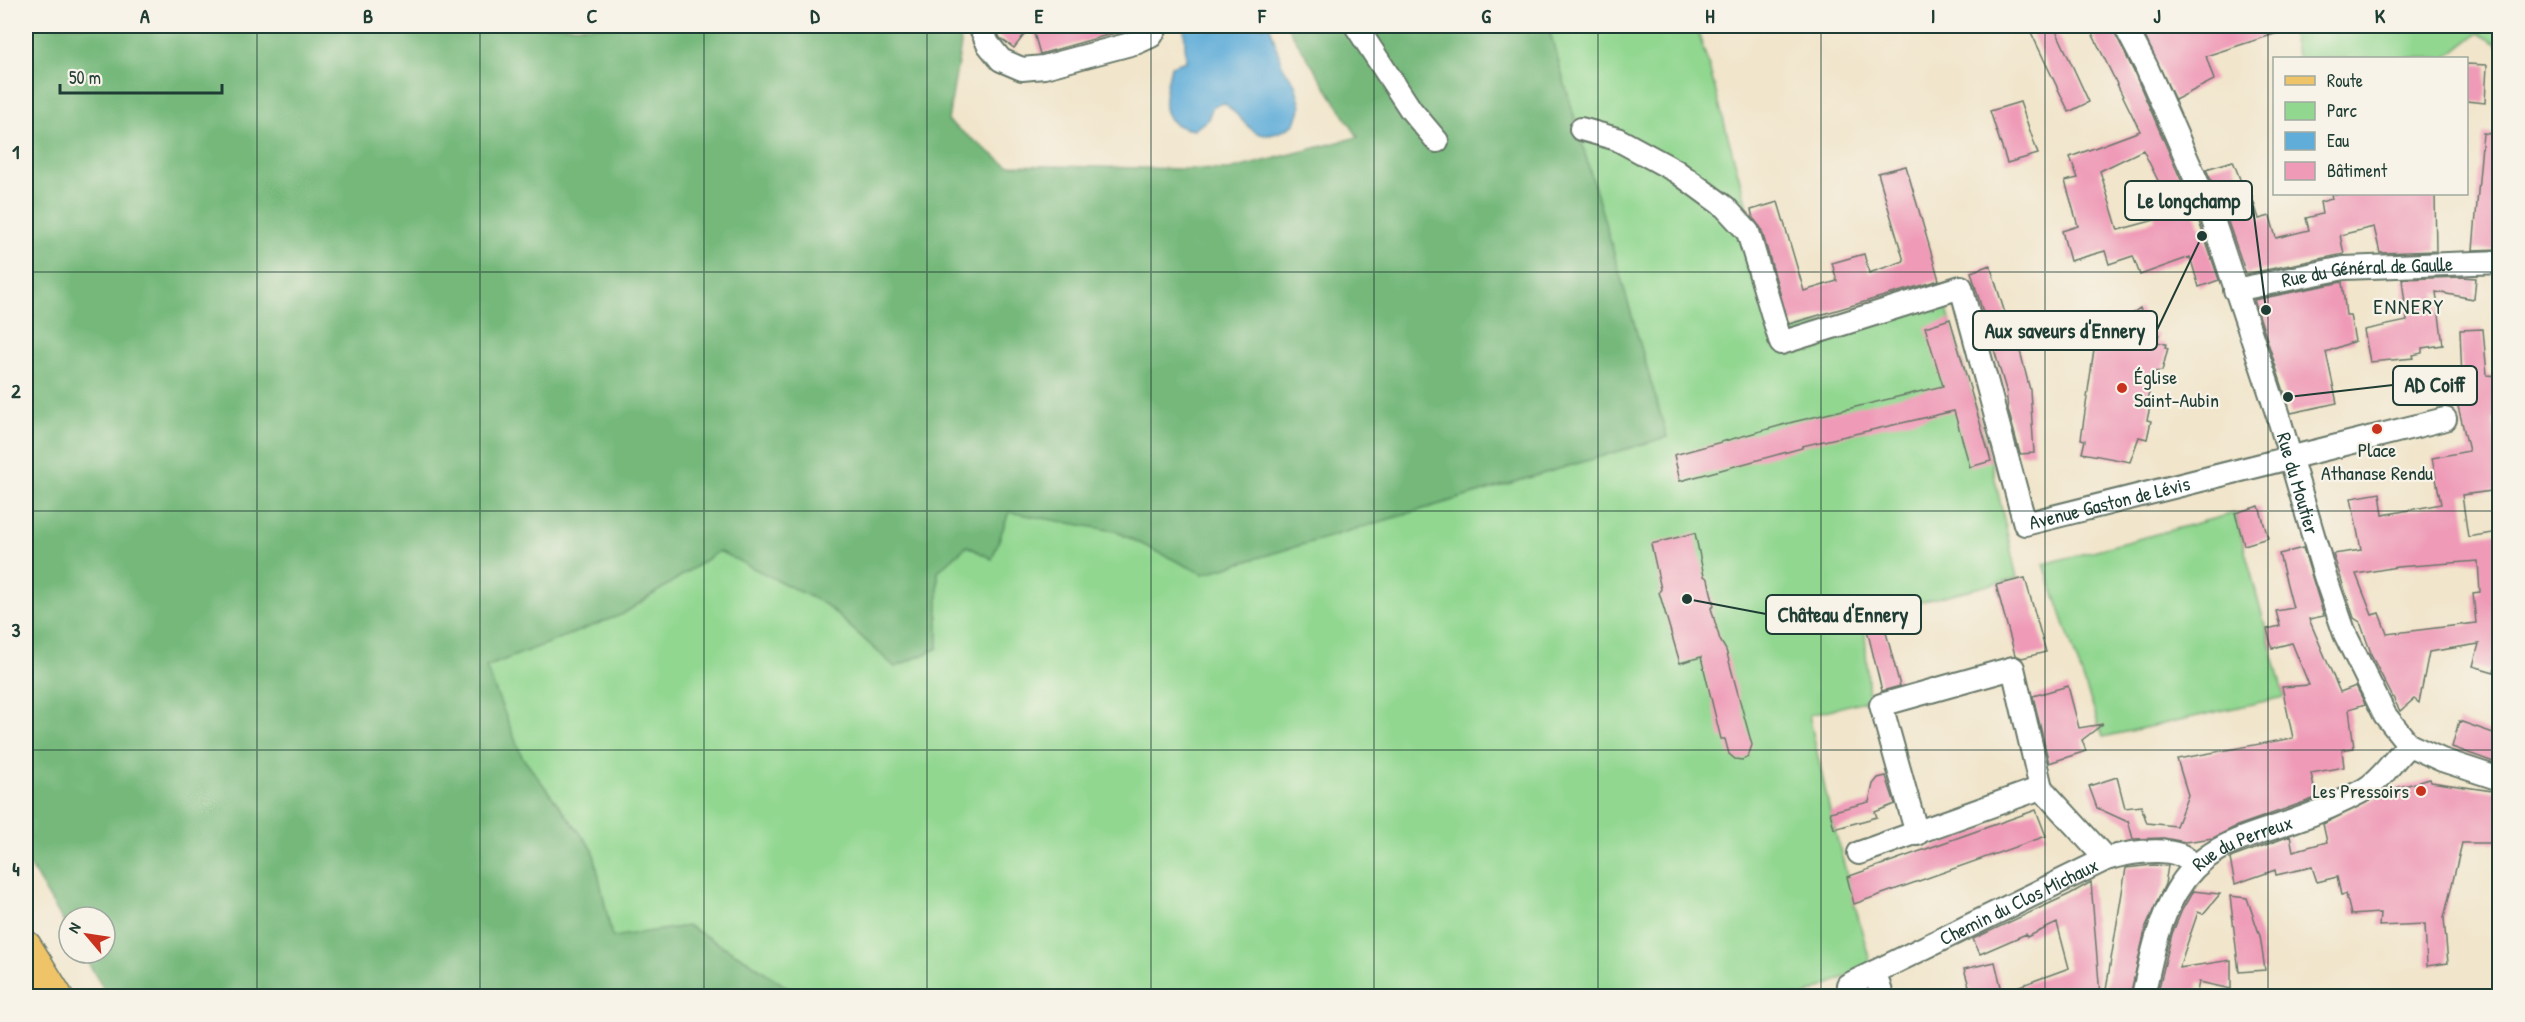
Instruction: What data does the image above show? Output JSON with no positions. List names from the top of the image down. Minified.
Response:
{"streets":{"street":["Rue du Général de Gaulle","Rue du Moutier","Avenue Gaston de Lévis","Rue du Perreux","Chemin du Clos Michaux"]},"crossings":[["Rue du Général de Gaulle","Rue du Moutier"],["Rue du Moutier","Avenue Gaston de Lévis"],["Rue du Moutier","Rue du Perreux"],["Rue du Perreux","Chemin du Clos Michaux"]],"districts":["ENNERY"],"places":["Aux saveurs d'Ennery","Le longchamp","Église Saint-Aubin","AD Coiff","Place Athanase Rendu","Château d'Ennery","Les Pressoirs"],"legend":["Route","Parc","Eau","Bâtiment"],"scale_bar":"50 m","north":"top left","grid":{"columns":["A","B","C","D","E","F","G","H","I","J","K"],"rows":["1","2","3","4"]}}
